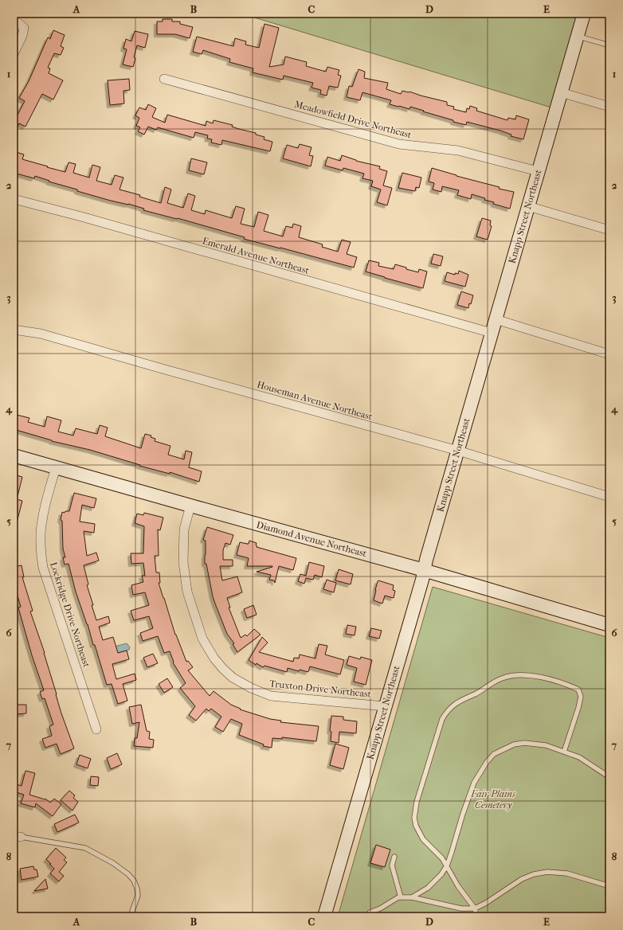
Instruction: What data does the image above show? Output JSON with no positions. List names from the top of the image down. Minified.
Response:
{"streets":{"main road":["Knapp Street Northeast","Diamond Avenue Northeast"],"street":["Meadowfield Drive Northeast","Emerald Avenue Northeast","Houseman Avenue Northeast","Lockridge Drive Northeast","Truxton Drive Northeast"]},"crossings":[["Meadowfield Drive Northeast","Knapp Street Northeast"],["Knapp Street Northeast","Emerald Avenue Northeast"],["Knapp Street Northeast","Houseman Avenue Northeast"],["Knapp Street Northeast","Diamond Avenue Northeast"],["Knapp Street Northeast","Truxton Drive Northeast"],["Diamond Avenue Northeast","Lockridge Drive Northeast"],["Diamond Avenue Northeast","Truxton Drive Northeast"]],"parks":["Fair Plains Cemetery"],"grid":{"columns":["A","B","C","D","E"],"rows":["1","2","3","4","5","6","7","8"]}}
